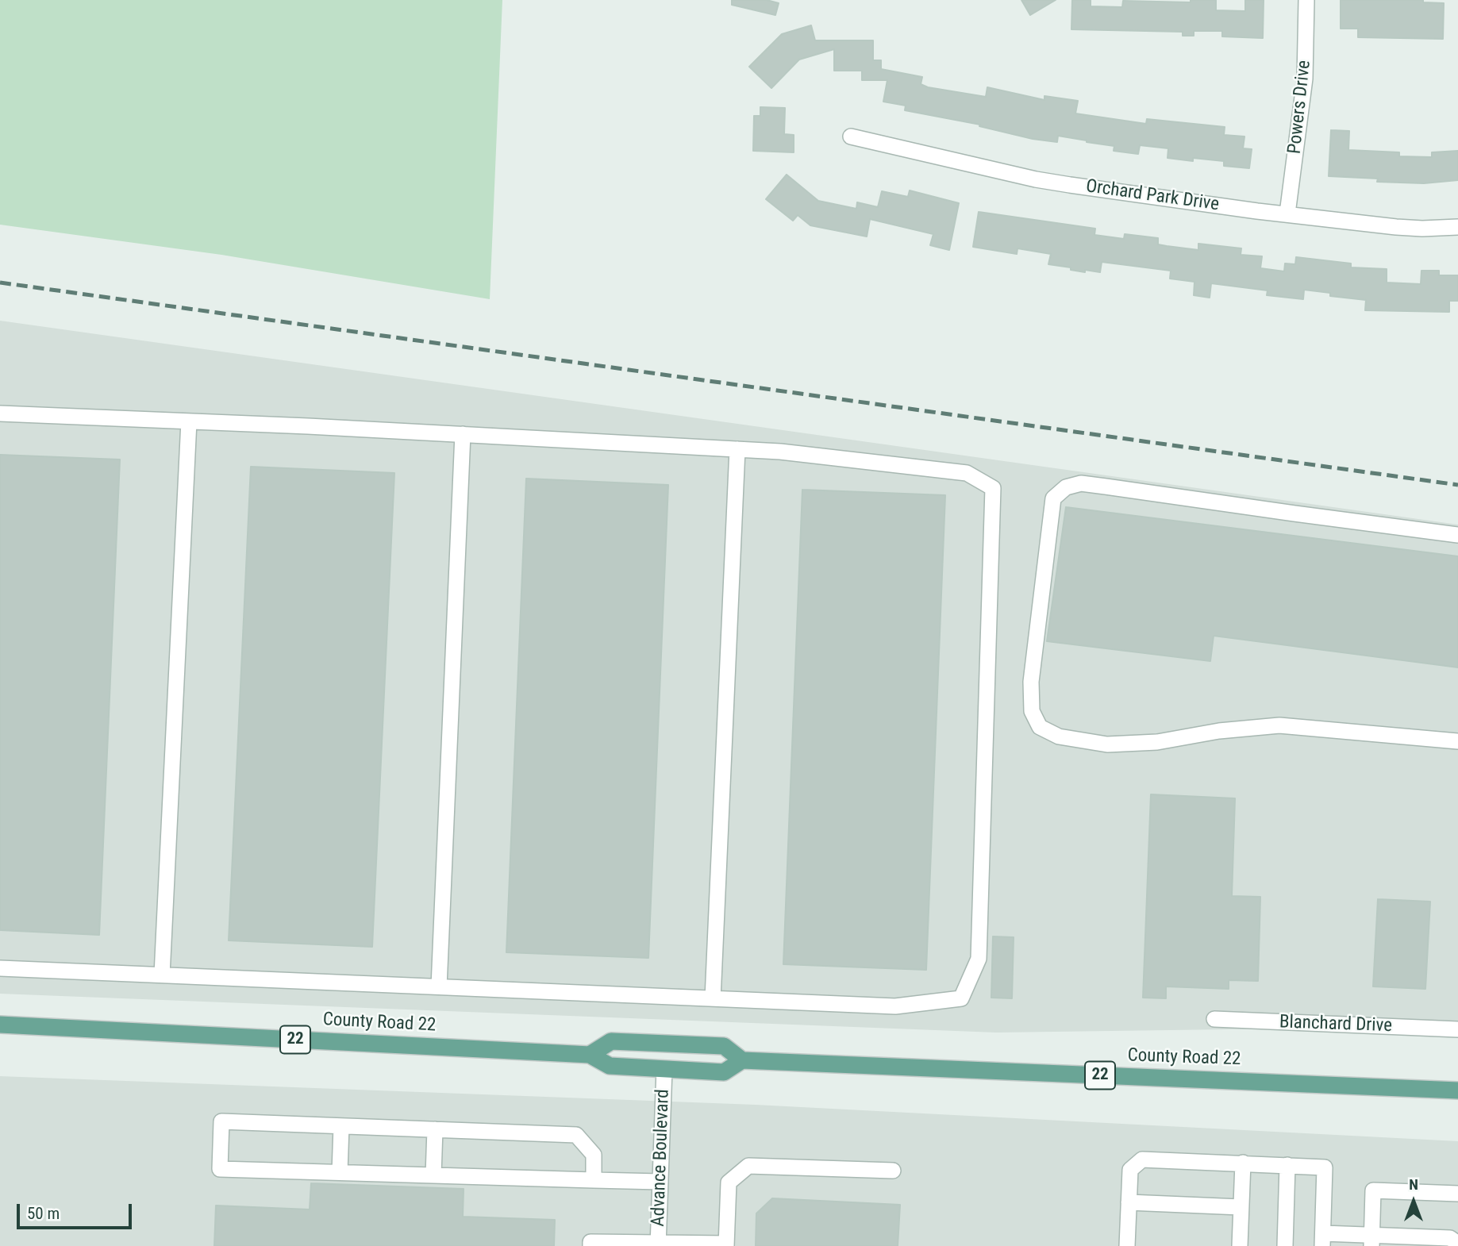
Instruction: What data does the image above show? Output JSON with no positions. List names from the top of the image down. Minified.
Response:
{"streets":{"main road":["County Road 22","22"],"street":["Powers Drive","Orchard Park Drive","Blanchard Drive","Advance Boulevard"]},"crossings":[["Powers Drive","Orchard Park Drive"],["County Road 22","Advance Boulevard"]],"scale_bar":"50 m","north":"top"}
